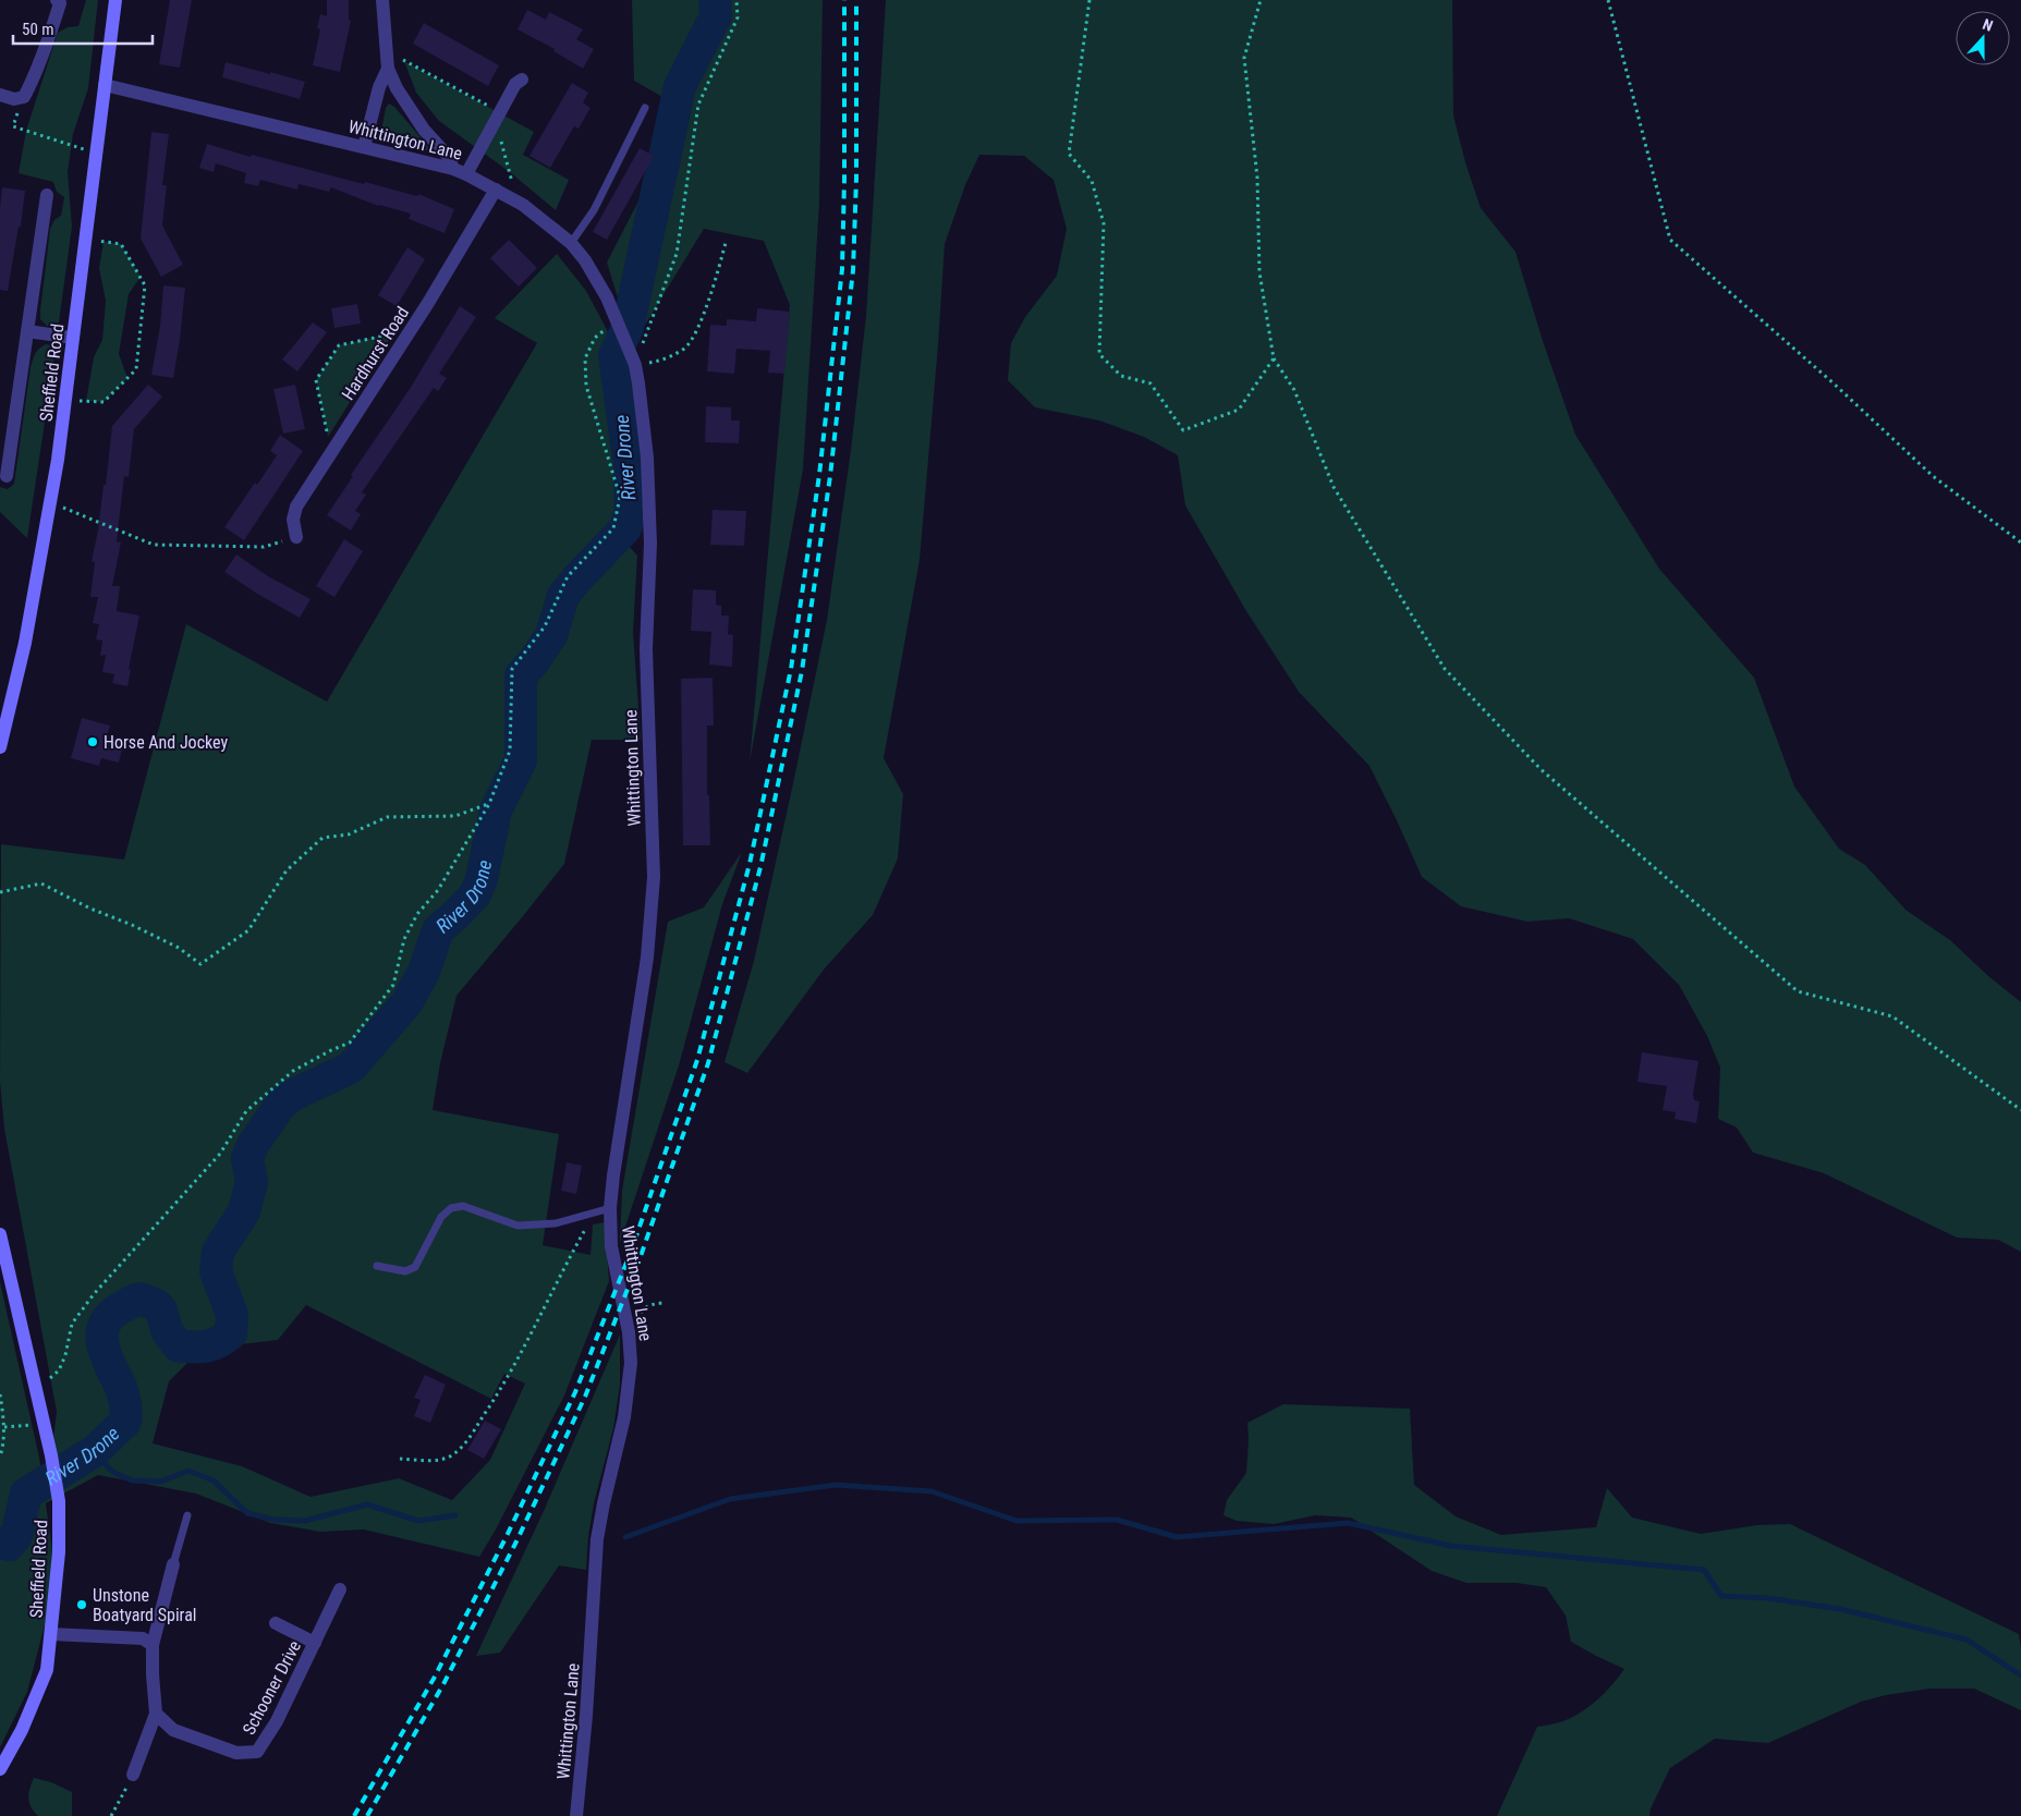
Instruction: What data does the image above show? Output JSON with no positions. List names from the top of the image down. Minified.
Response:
{"streets":{"main road":["Sheffield Road"],"street":["Whittington Lane","Hardhurst Road","Schooner Drive"]},"crossings":[["Whittington Lane","Hardhurst Road"],["Whittington Lane","Sheffield Road"]],"water":["River Drone"],"places":["Horse And Jockey","Unstone Boatyard Spiral"],"scale_bar":"50 m","north":"top"}
